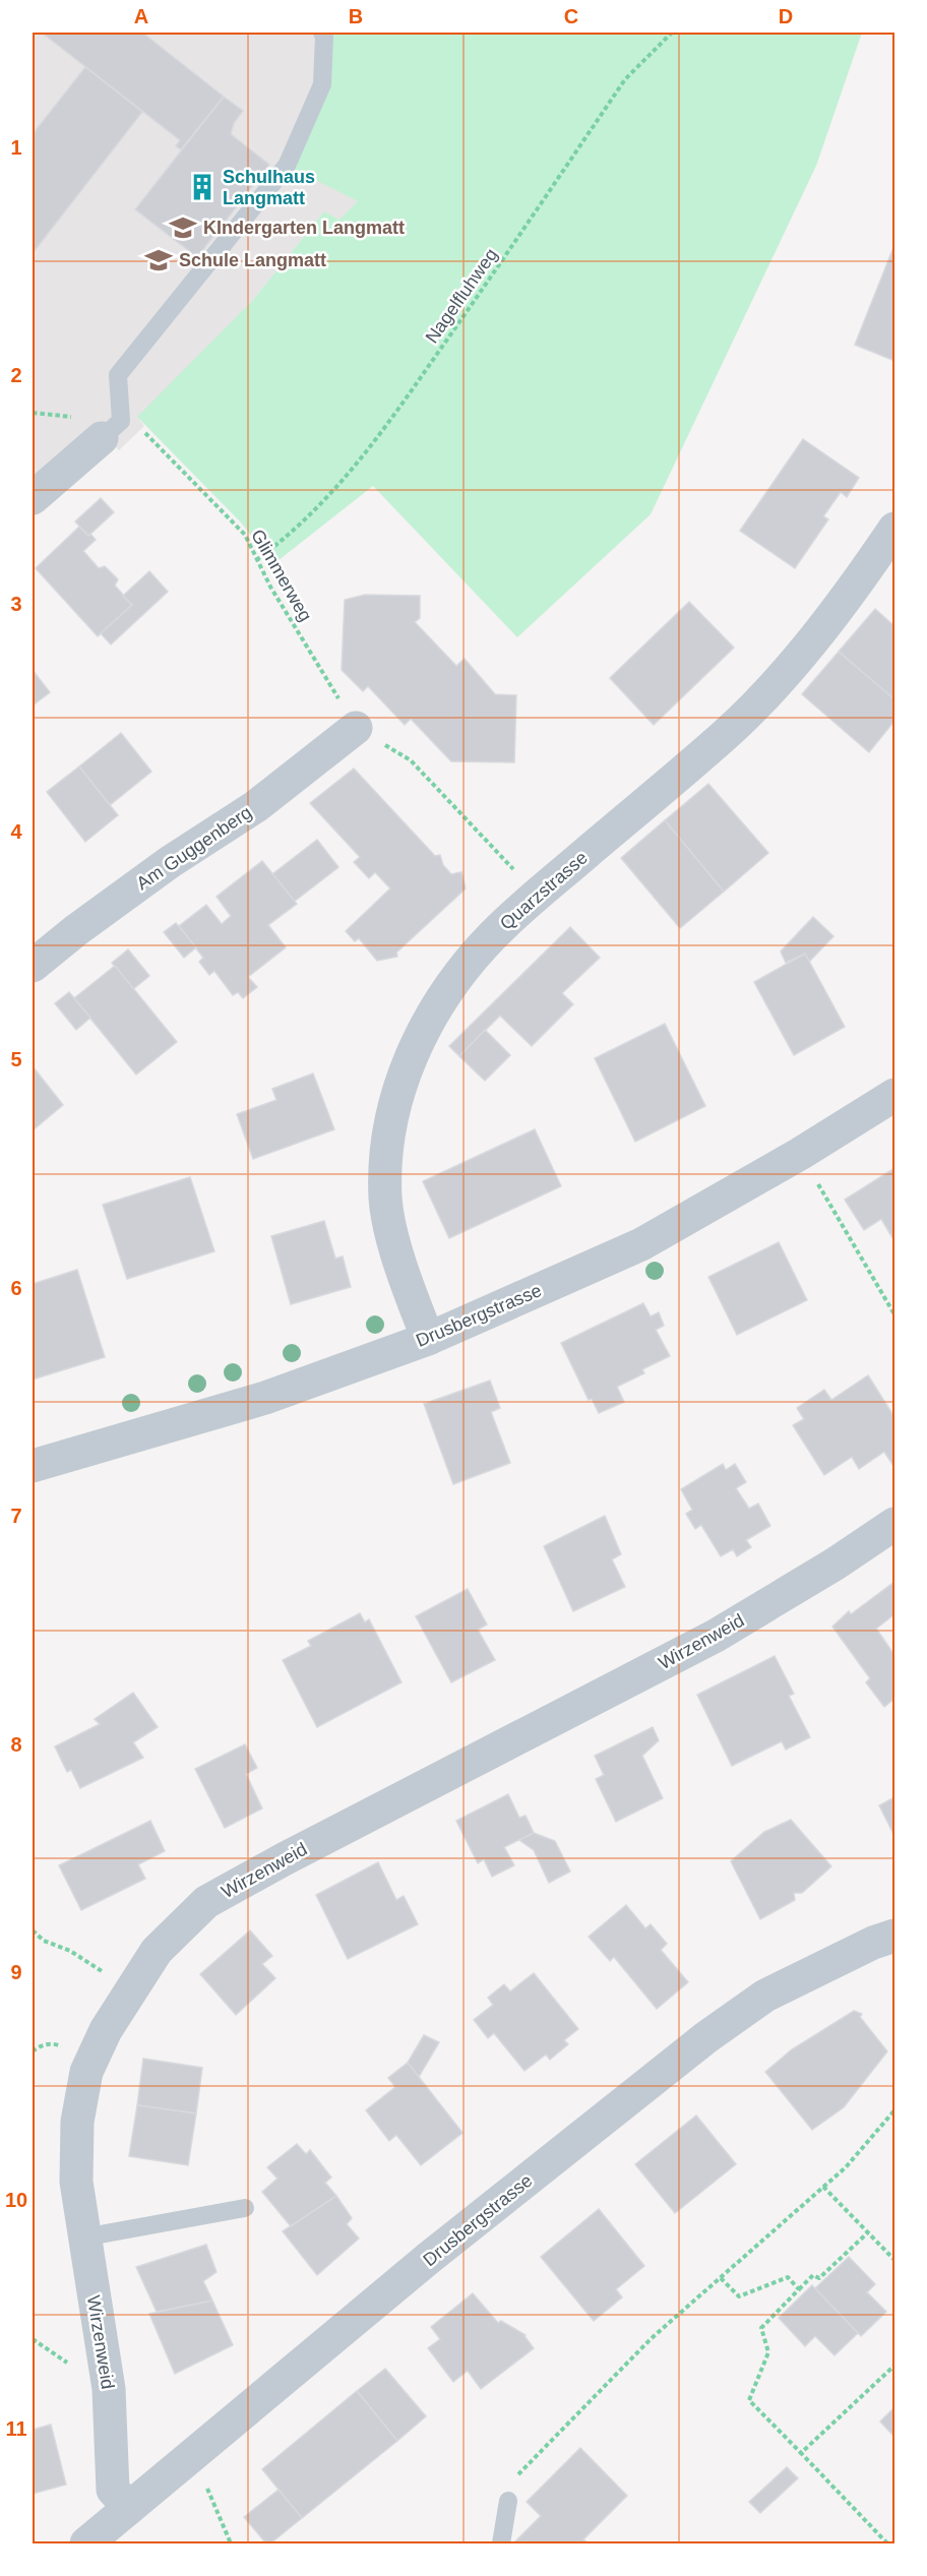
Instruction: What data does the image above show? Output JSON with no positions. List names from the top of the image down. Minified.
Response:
{"streets":{"street":["Am Guggenberg","Quarzstrasse","Drusbergstrasse","Wirzenweid"],"path":["Nagelfluhweg","Glimmerweg"]},"crossings":[["Nagelfluhweg","Glimmerweg"],["Quarzstrasse","Drusbergstrasse"],["Drusbergstrasse","Wirzenweid"]],"places":{"building":["Schulhaus Langmatt"],"school or university":["KIndergarten Langmatt","Schule Langmatt"]},"grid":{"columns":["A","B","C","D"],"rows":["1","2","3","4","5","6","7","8","9","10","11"]}}
